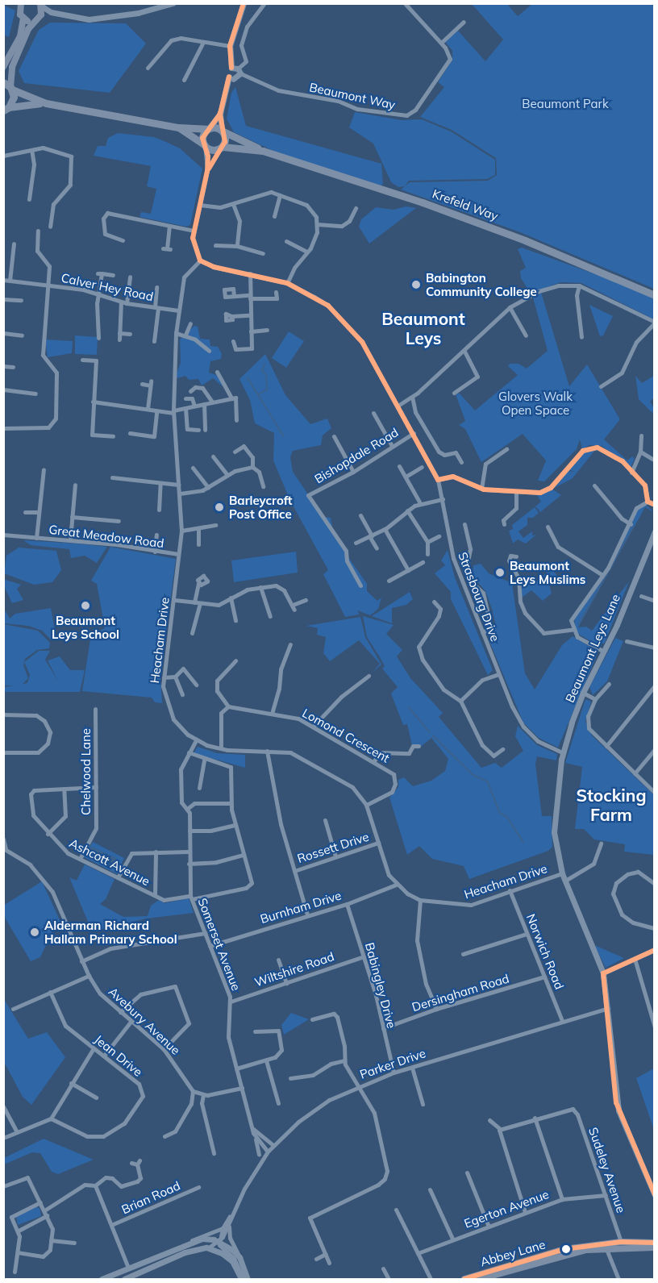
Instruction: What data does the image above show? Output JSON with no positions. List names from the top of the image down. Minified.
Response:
{"streets":{"highway":["Krefeld Way"],"main road":["Abbey Lane"],"street":["Beaumont Way","Calver Hey Road","Bishopdale Road","Great Meadow Road","Strasbourg Drive","Heacham Drive","Beaumont Leys Lane","Lomond Crescent","Chelwood Lane","Rossett Drive","Ashcott Avenue","Burnham Drive","Somerset Avenue","Norwich Road","Wiltshire Road","Babingley Drive","Dersingham Road","Avebury Avenue","Jean Drive","Parker Drive","Sudeley Avenue","Brian Road","Egerton Avenue"]},"crossings":[["Calver Hey Road","Heacham Drive"],["Bishopdale Road","Strasbourg Drive"],["Great Meadow Road","Heacham Drive"],["Strasbourg Drive","Heacham Drive"],["Strasbourg Drive","Beaumont Leys Lane"],["Heacham Drive","Beaumont Leys Lane"],["Heacham Drive","Lomond Crescent"],["Heacham Drive","Rossett Drive"],["Heacham Drive","Burnham Drive"],["Heacham Drive","Somerset Avenue"],["Heacham Drive","Norwich Road"],["Beaumont Leys Lane","Parker Drive"],["Chelwood Lane","Ashcott Avenue"],["Ashcott Avenue","Somerset Avenue"],["Burnham Drive","Somerset Avenue"],["Burnham Drive","Babingley Drive"],["Somerset Avenue","Wiltshire Road"],["Somerset Avenue","Parker Drive"],["Norwich Road","Dersingham Road"],["Norwich Road","Parker Drive"],["Wiltshire Road","Babingley Drive"],["Babingley Drive","Dersingham Road"],["Babingley Drive","Parker Drive"],["Sudeley Avenue","Egerton Avenue"],["Sudeley Avenue","Abbey Lane"]],"districts":["Beaumont Leys","Stocking Farm"],"parks":["Beaumont Park","Glovers Walk Open Space"],"places":["Babington Community College","Barleycroft Post Office","Beaumont Leys Muslims","Beaumont Leys School","Alderman Richard Hallam Primary School"]}
